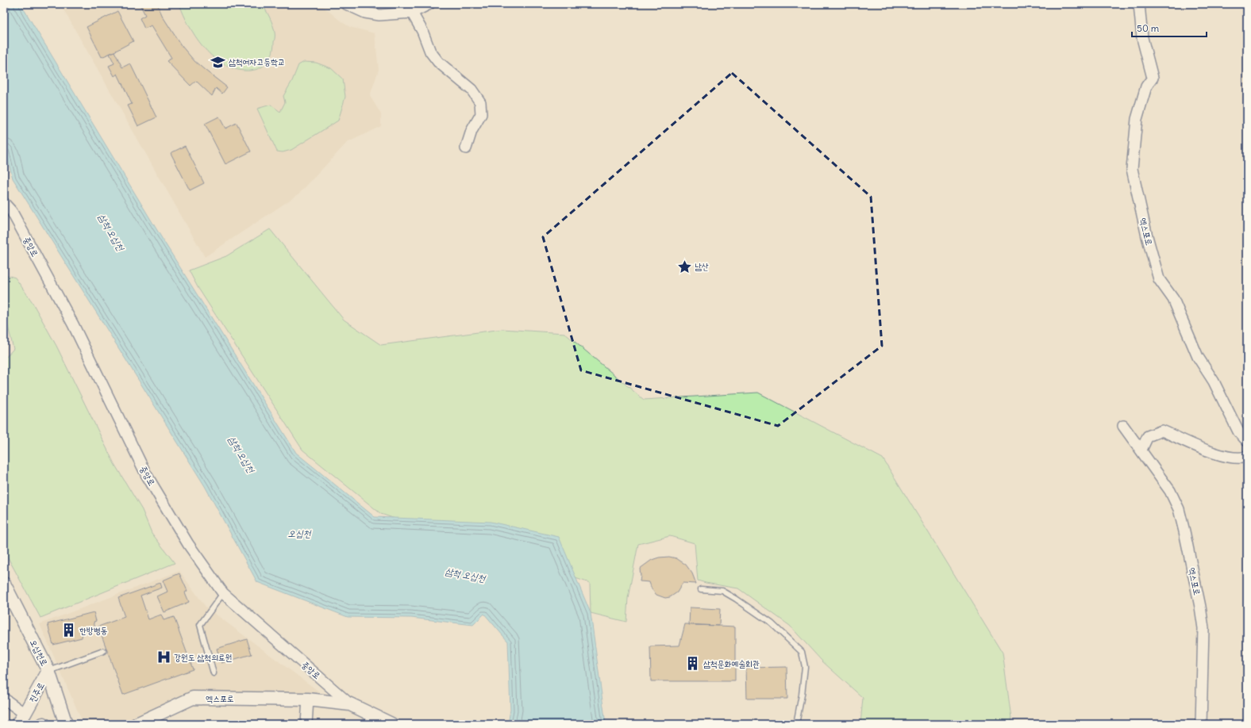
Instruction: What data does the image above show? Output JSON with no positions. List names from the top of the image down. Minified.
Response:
{"streets":{"street":["엑스포로","중앙로","오십천로","진주로"]},"crossings":[["엑스포로","중앙로"],["오십천로","진주로"]],"water":["삼척 오십천","오십천"],"places":{"school or university":["삼척여자고등학교"],"place":["남산"],"building":["한방병동","삼척문화예술회관"],"hospital":["강원도 삼척의료원"]},"scale_bar":"50 m"}
